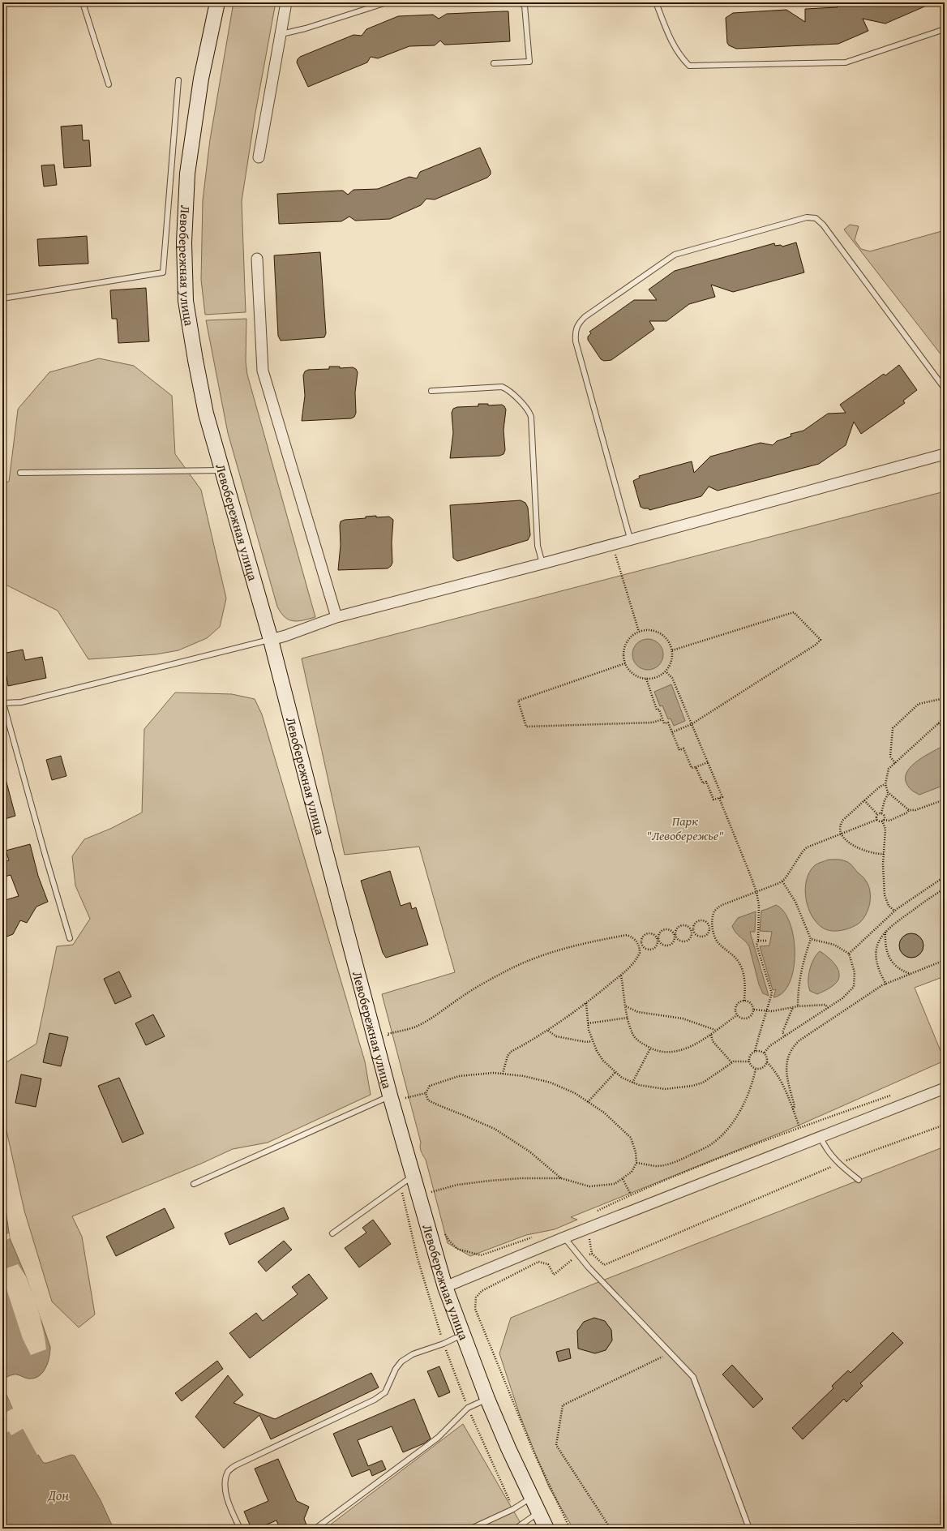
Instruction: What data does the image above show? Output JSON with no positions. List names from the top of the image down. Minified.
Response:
{"streets":{"main road":["Левобережная улица"]},"water":["Дон"],"parks":["Парк \"Левобережье\""]}
